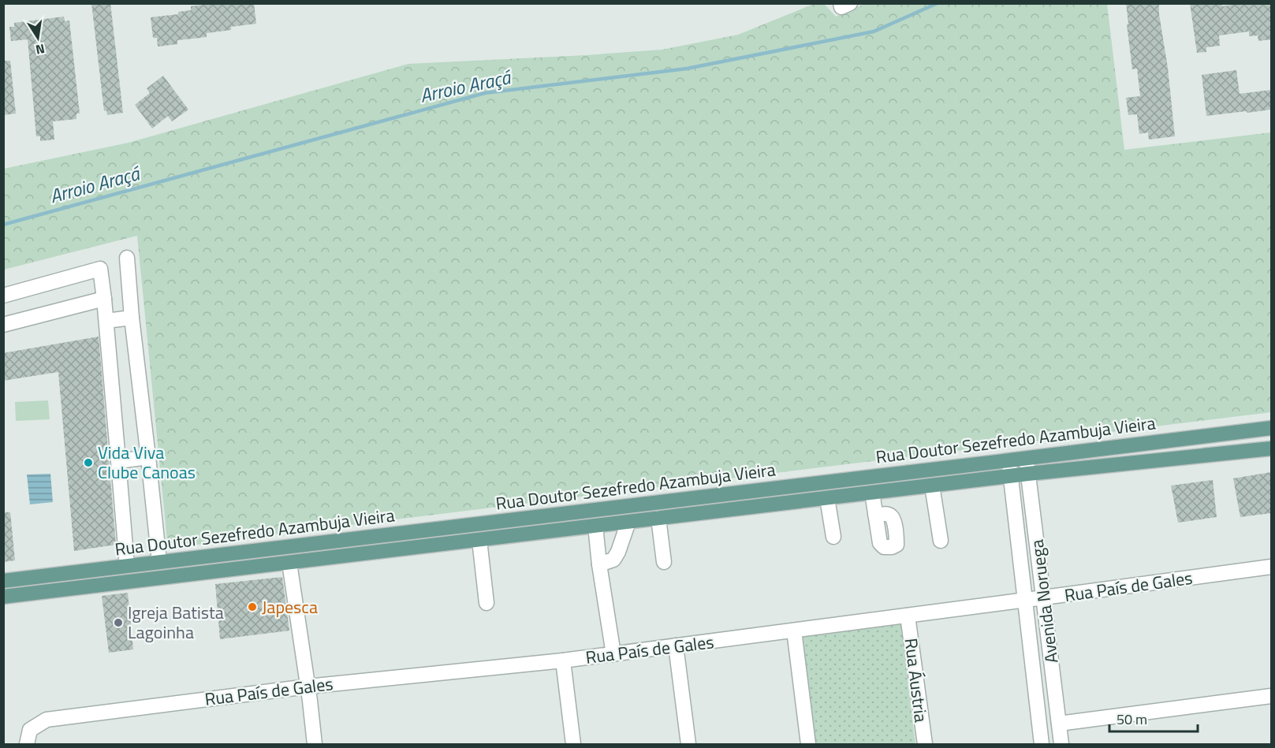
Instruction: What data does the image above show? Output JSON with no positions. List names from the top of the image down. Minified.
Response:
{"streets":{"main road":["Rua Doutor Sezefredo Azambuja Vieira"],"street":["Rua País de Gales","Avenida Noruega","Rua Áustria"]},"crossings":[["Rua Doutor Sezefredo Azambuja Vieira","Avenida Noruega"],["Rua País de Gales","Avenida Noruega"],["Rua País de Gales","Rua Áustria"]],"water":["Arroio Araçá"],"places":["Vida Viva Clube Canoas","Japesca","Igreja Batista Lagoinha"],"scale_bar":"50 m","north":"bottom"}
